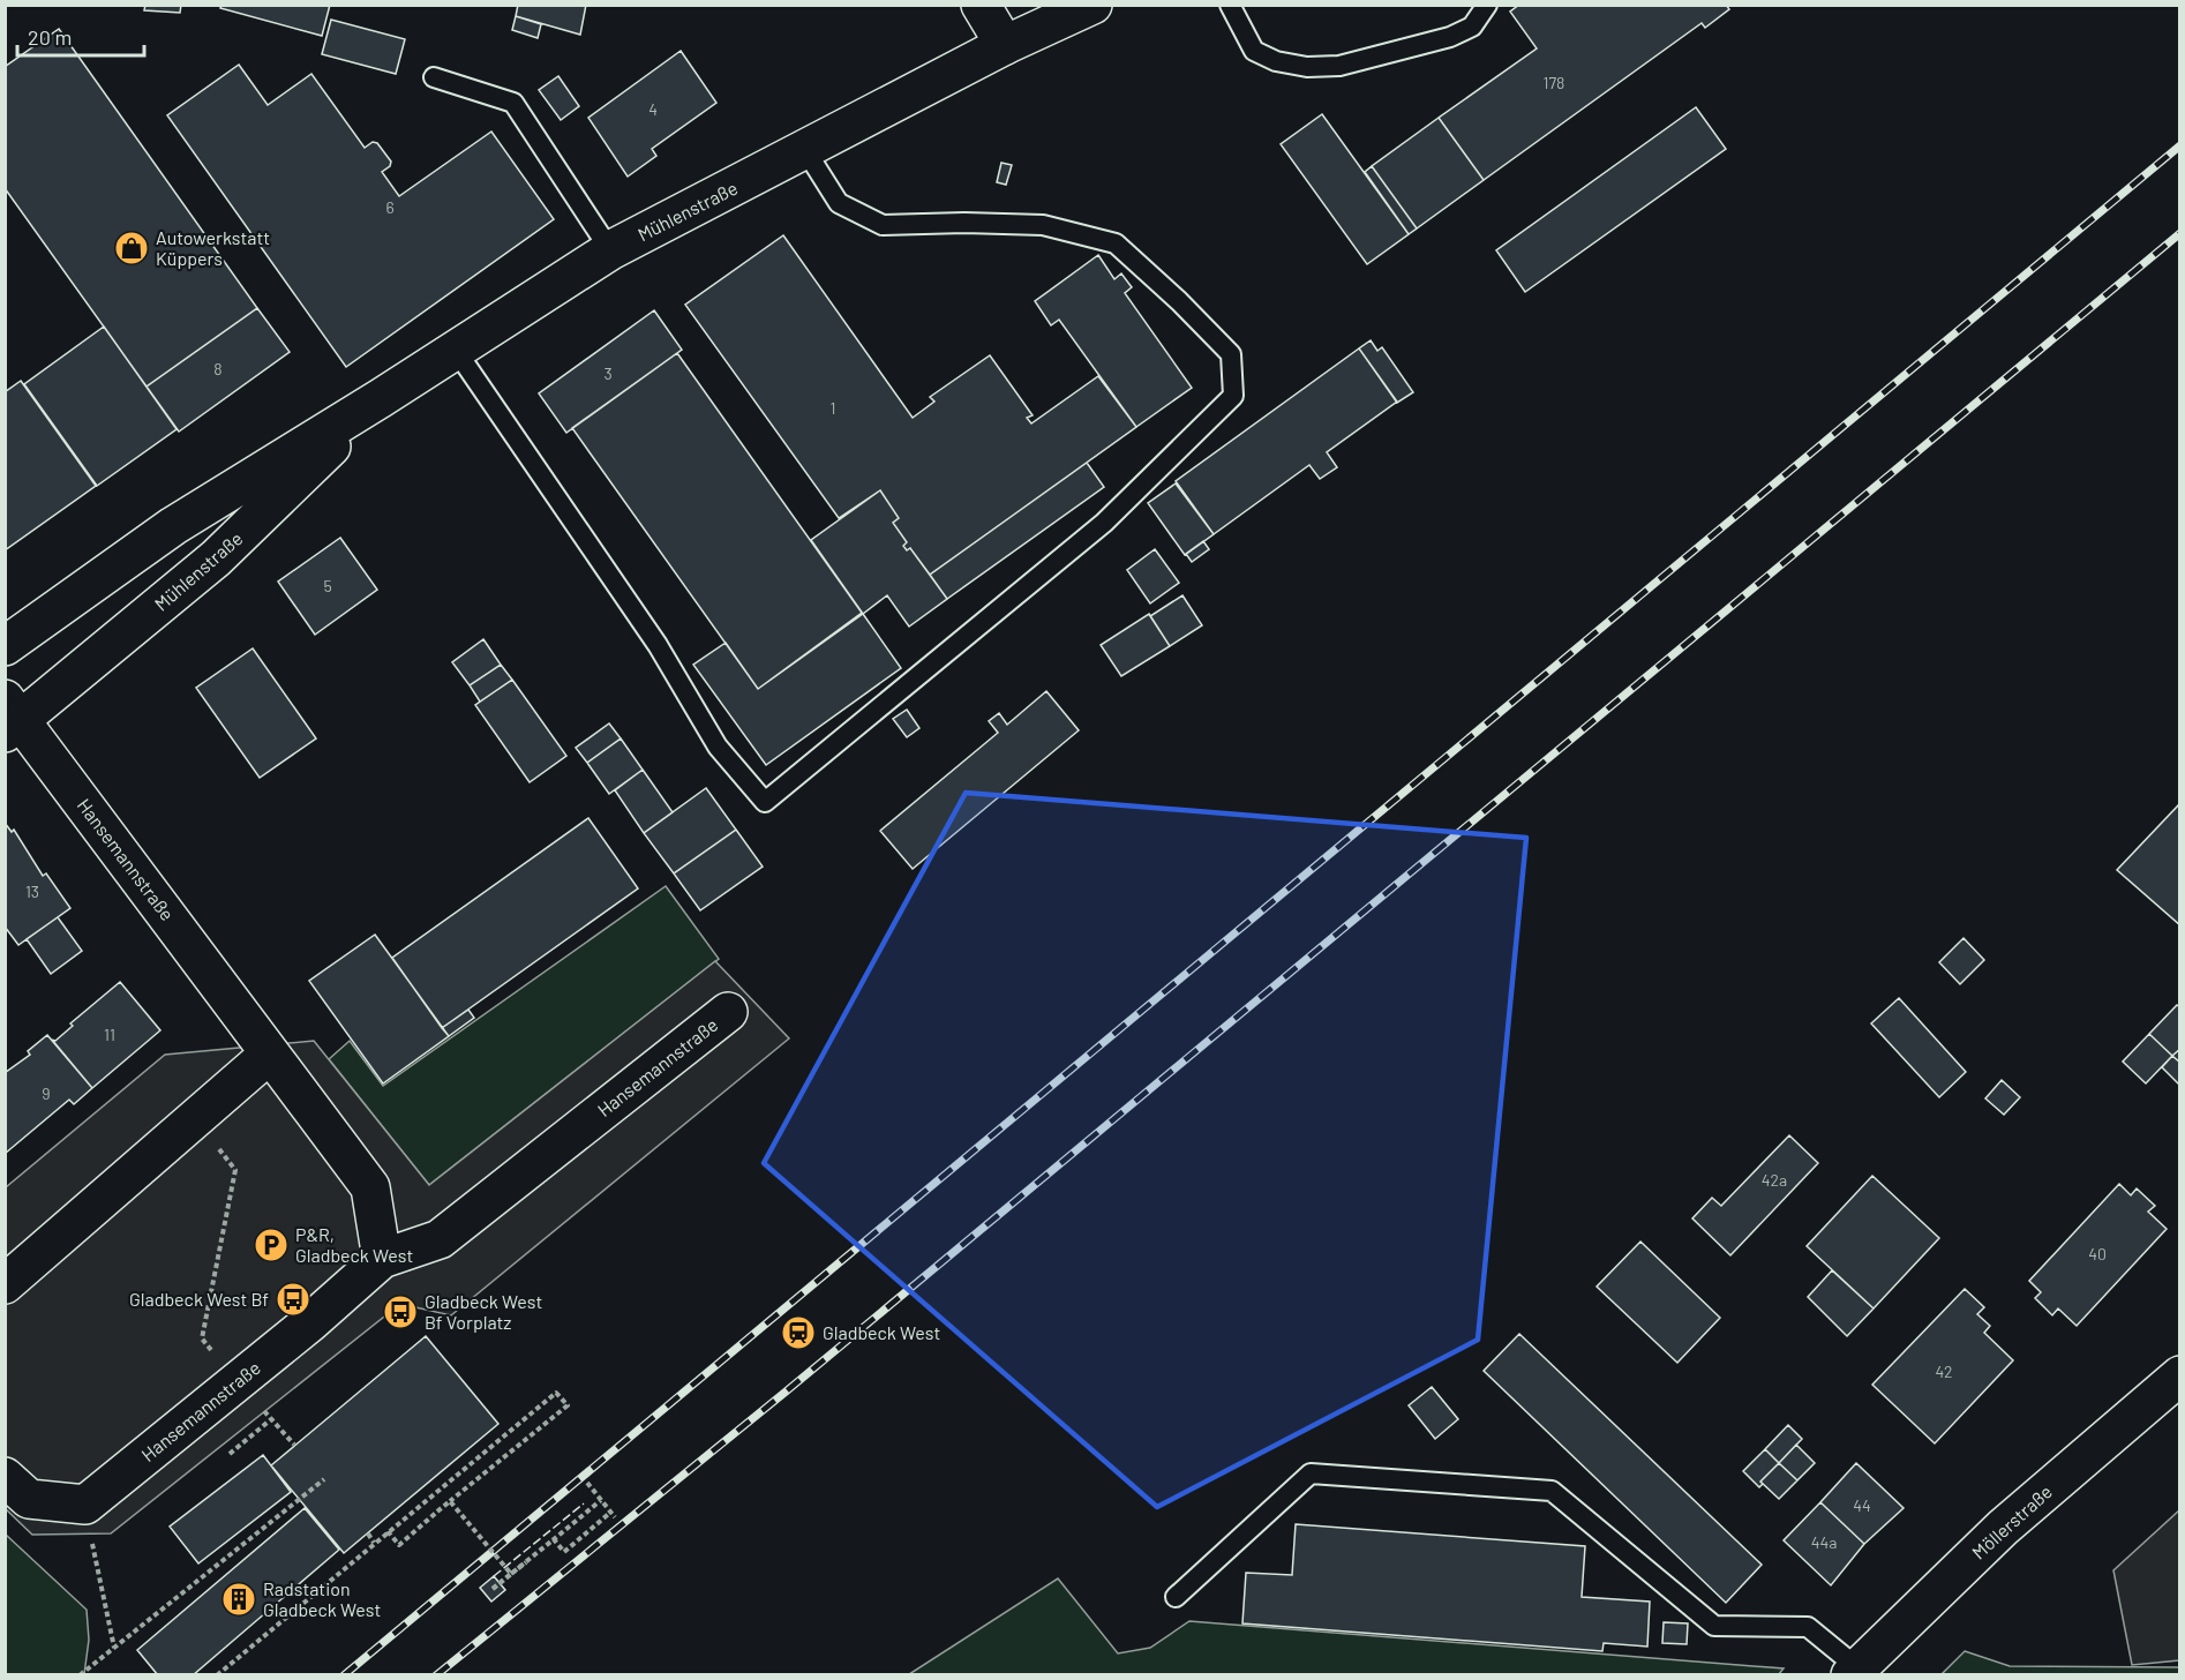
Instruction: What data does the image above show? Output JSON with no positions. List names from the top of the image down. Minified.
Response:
{"streets":{"street":["Mühlenstraße","Hansemannstraße","Möllerstraße"]},"crossings":[["Mühlenstraße","Hansemannstraße"]],"places":{"shop":["Autowerkstatt Küppers"],"parking":["P&R, Gladbeck West"],"bus stop":["Gladbeck West Bf","Gladbeck West Bf Vorplatz"],"station":["Gladbeck West"],"building":["Radstation Gladbeck West"]},"house_numbers":["178","4","6","8","3","1","5","13","11","9","42a","40","42","44","44a"],"scale_bar":"20 m"}
